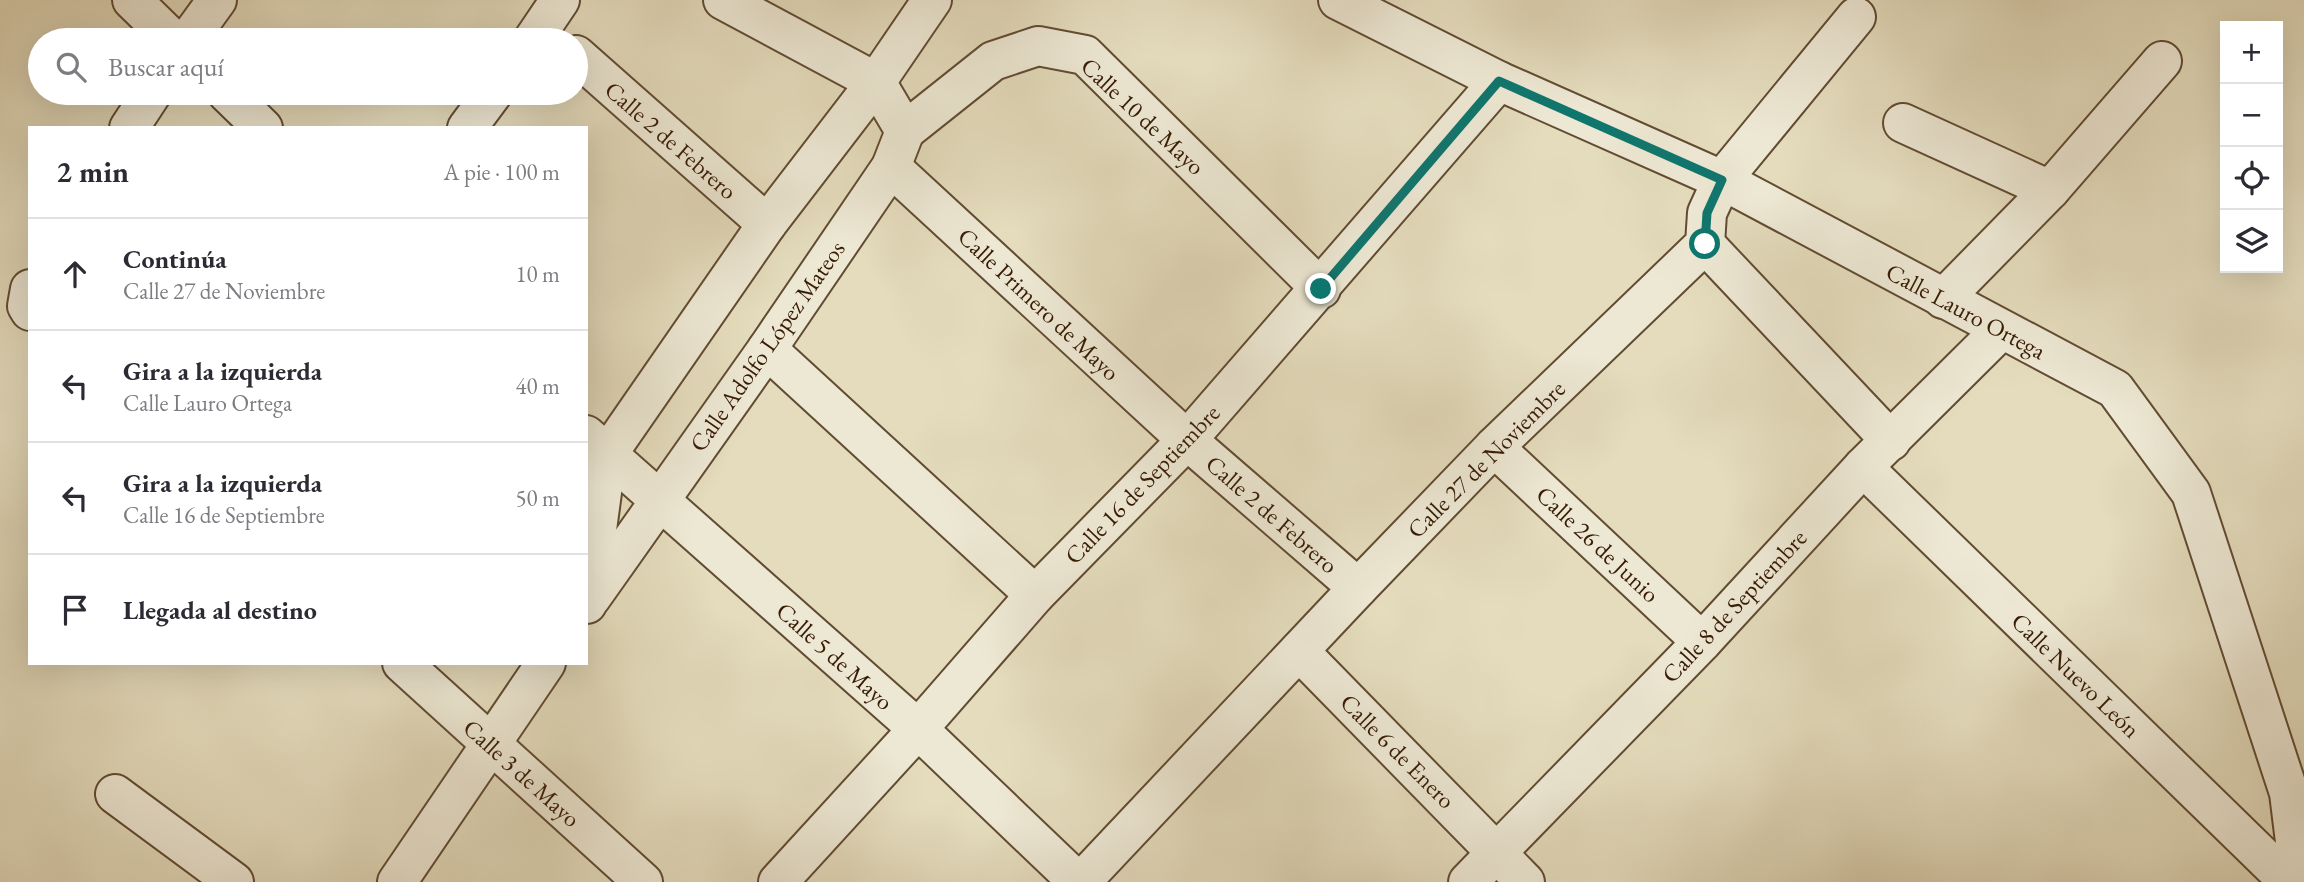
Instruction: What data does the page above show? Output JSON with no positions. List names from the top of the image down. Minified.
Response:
{"streets":{"street":["Calle 10 de Mayo","Calle 2 de Febrero","Calle Primero de Mayo","Calle Lauro Ortega","Calle Adolfo López Mateos","Calle 27 de Noviembre","Calle 16 de Septiembre","Calle 26 de Junio","Calle 8 de Septiembre","Calle 5 de Mayo","Calle Nuevo León","Calle 6 de Enero","Calle 3 de Mayo"]},"crossings":[["Calle 10 de Mayo","Calle Adolfo López Mateos"],["Calle 10 de Mayo","Calle 16 de Septiembre"],["Calle 2 de Febrero","Calle Primero de Mayo"],["Calle 2 de Febrero","Calle Adolfo López Mateos"],["Calle 2 de Febrero","Calle 27 de Noviembre"],["Calle 2 de Febrero","Calle 16 de Septiembre"],["Calle Primero de Mayo","Calle Adolfo López Mateos"],["Calle Primero de Mayo","Calle 16 de Septiembre"],["Calle Lauro Ortega","Calle 16 de Septiembre"],["Calle Lauro Ortega","Calle 8 de Septiembre"],["Calle Adolfo López Mateos","Calle 5 de Mayo"],["Calle 27 de Noviembre","Calle 26 de Junio"],["Calle 27 de Noviembre","Calle 5 de Mayo"],["Calle 27 de Noviembre","Calle 6 de Enero"],["Calle 16 de Septiembre","Calle 5 de Mayo"],["Calle 26 de Junio","Calle 8 de Septiembre"],["Calle 8 de Septiembre","Calle Nuevo León"],["Calle 8 de Septiembre","Calle 6 de Enero"]],"page":{"map_buttons":["+","−"],"search":"Buscar aquí","heading":["2 min","A pie · 100 m"],"list":[["Continúa","Calle 27 de Noviembre","10 m"],["Gira a la izquierda","Calle Lauro Ortega","40 m"],["Gira a la izquierda","Calle 16 de Septiembre","50 m"],"Llegada al destino"]}}
